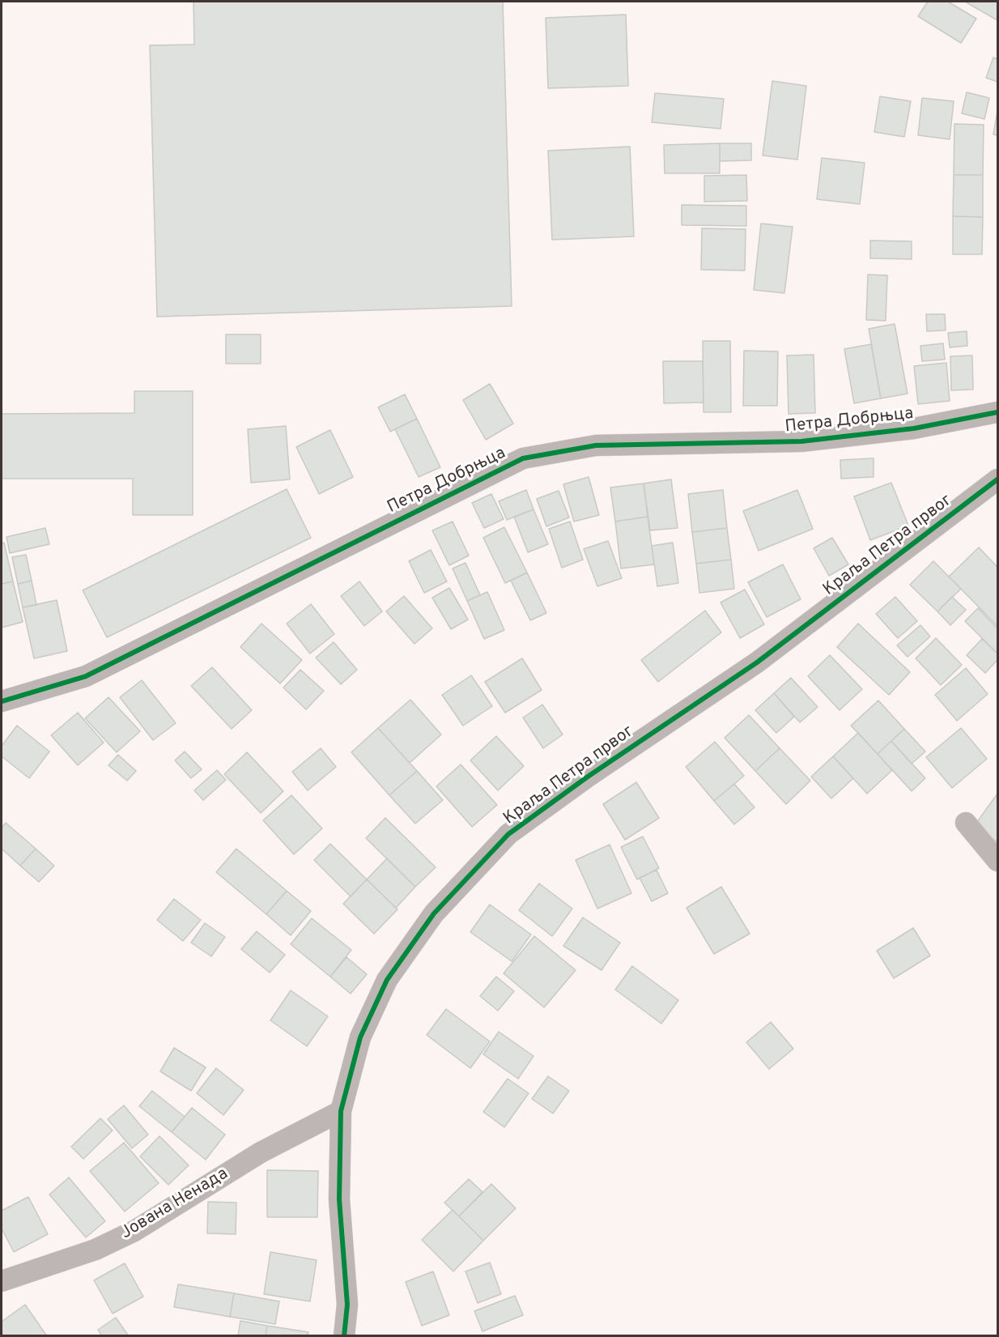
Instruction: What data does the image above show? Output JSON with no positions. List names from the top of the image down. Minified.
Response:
{"streets":{"street":["Петра Добрњца","Краља Петра првог","Јована Ненада"]},"crossings":[["Краља Петра првог","Јована Ненада"]]}
